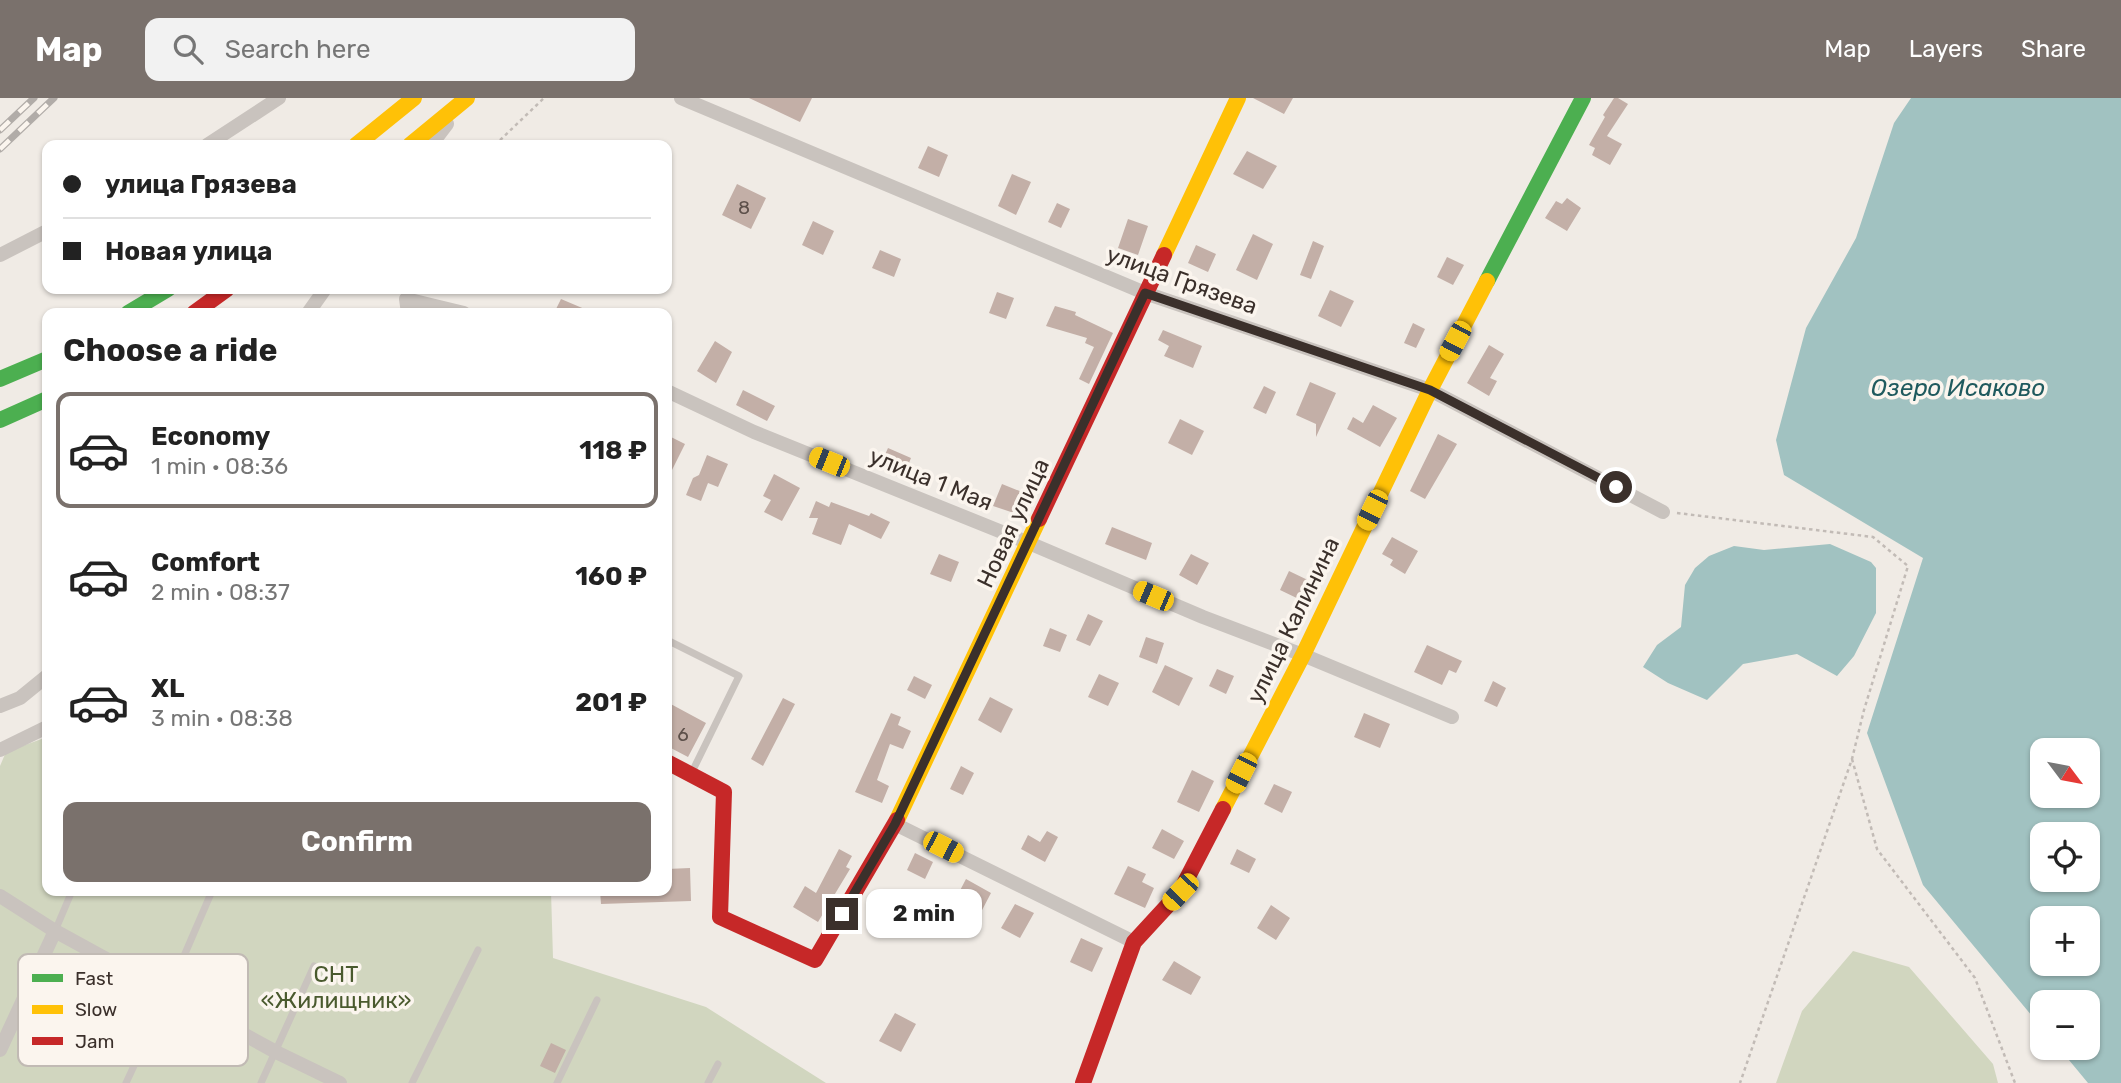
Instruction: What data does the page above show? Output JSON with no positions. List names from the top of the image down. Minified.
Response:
{"streets":{"street":["улица Грязева","улица 1 Мая","Новая улица","улица Калинина"]},"crossings":[["улица Грязева","Новая улица"],["улица Грязева","улица Калинина"],["улица 1 Мая","Новая улица"],["улица 1 Мая","улица Калинина"]],"water":["Озеро Исаково"],"parks":["СНТ «Жилищник»"],"house_numbers":["8","6"],"legend":["Fast","Slow","Jam"],"north":"bottom right","page":{"header":"Map","search":"Search here","nav":["Map","Layers","Share"],"banner":["улица Грязева","Новая улица"],"heading":"Choose a ride","list":[{"name":"Economy","note":"1 min · 08:36","value":"118 ₽"},{"name":"Comfort","note":"2 min · 08:37","value":"160 ₽"},{"name":"XL","note":"3 min · 08:38","value":"201 ₽"}],"map_buttons":["+","−"],"buttons":"Confirm","bubble":"2 min"}}
